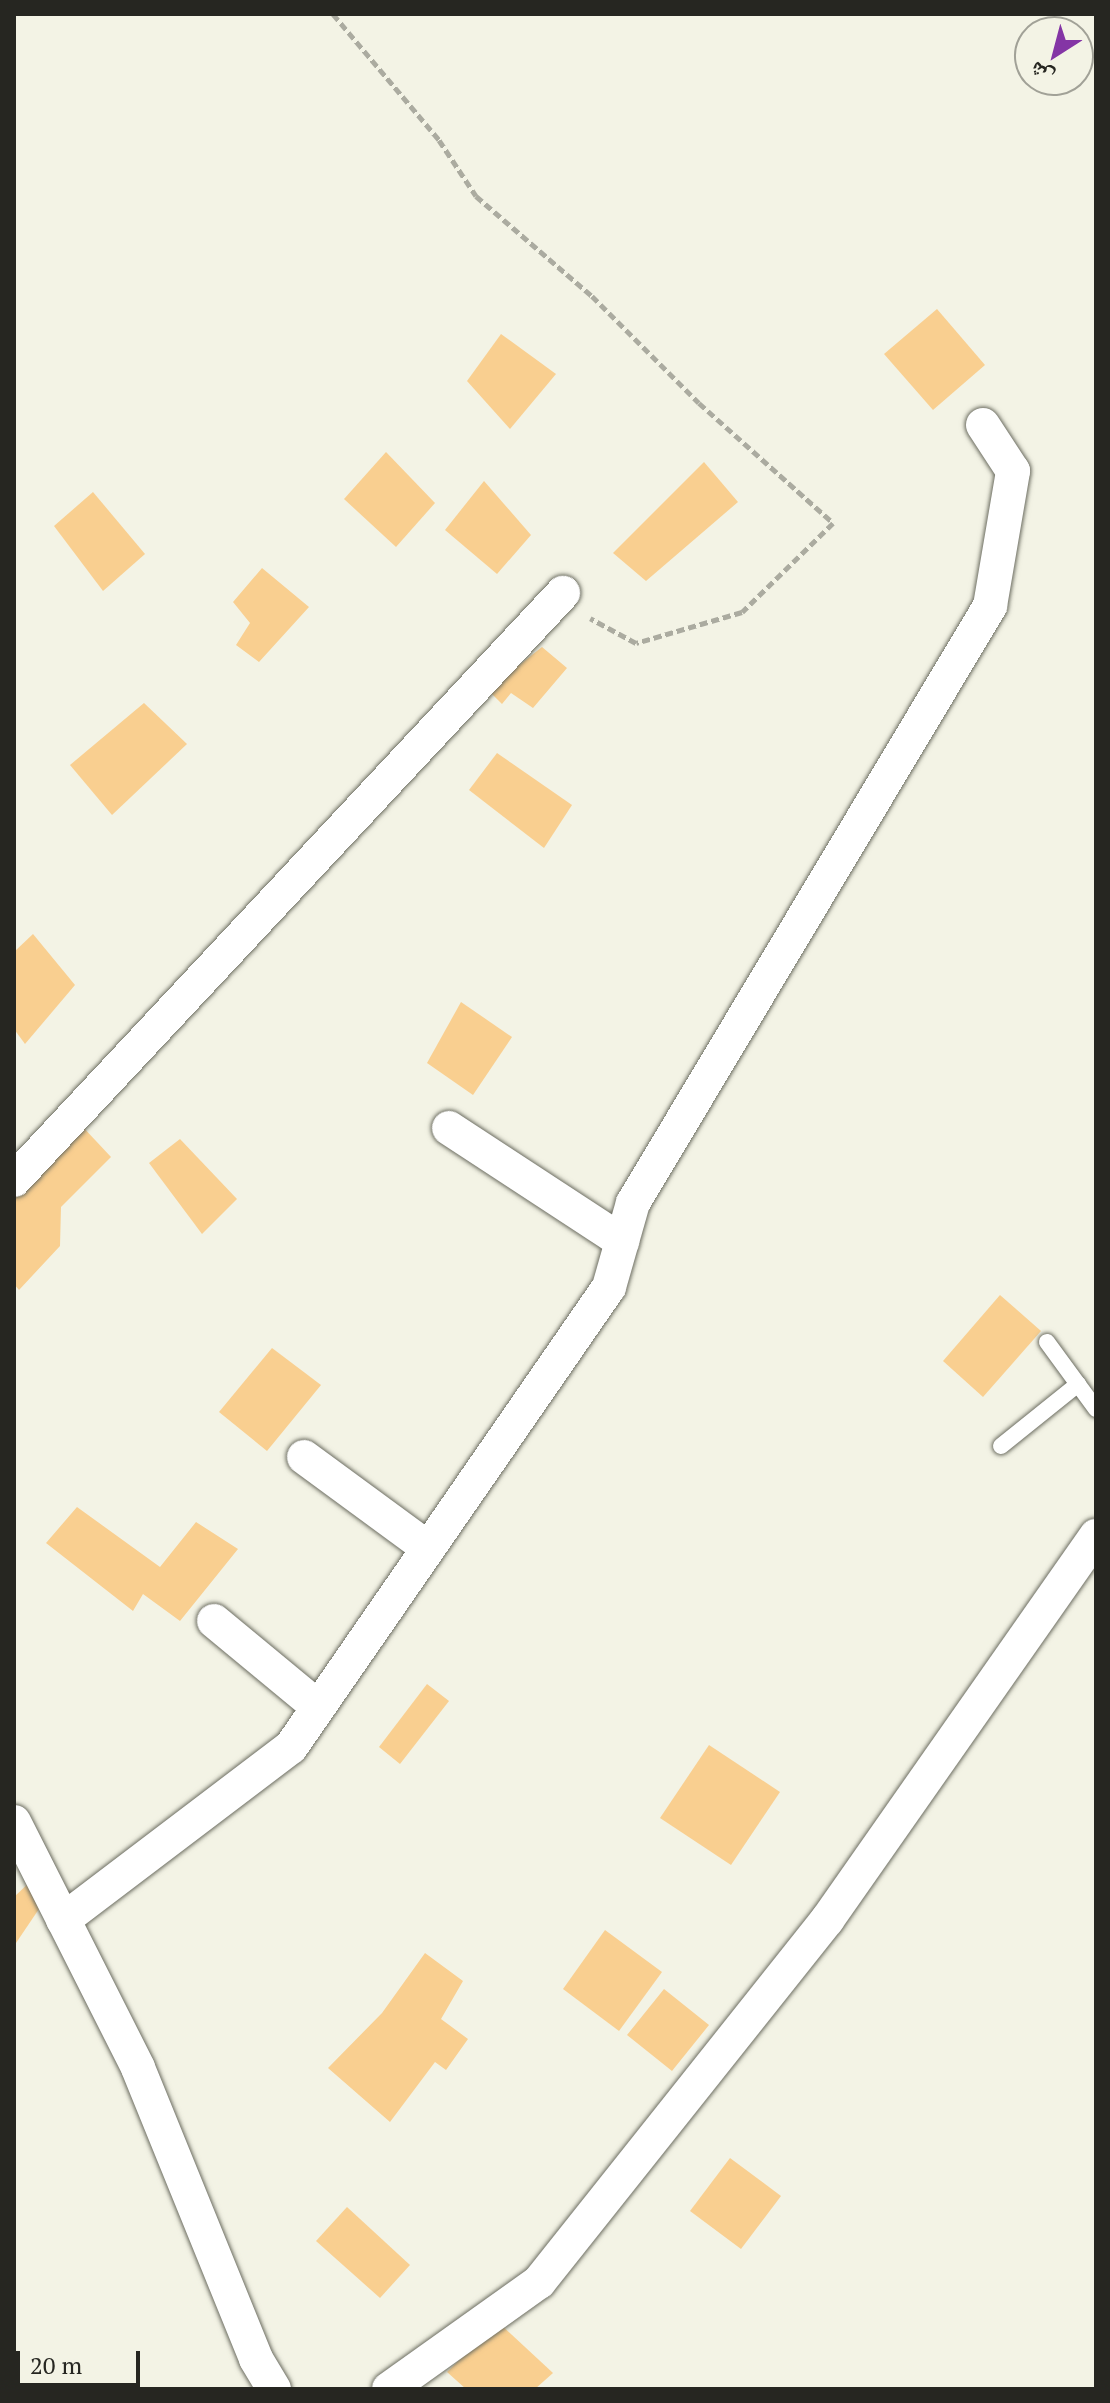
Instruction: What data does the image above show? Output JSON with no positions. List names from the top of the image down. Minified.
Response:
{"scale_bar":"20 m","north":"bottom left"}
